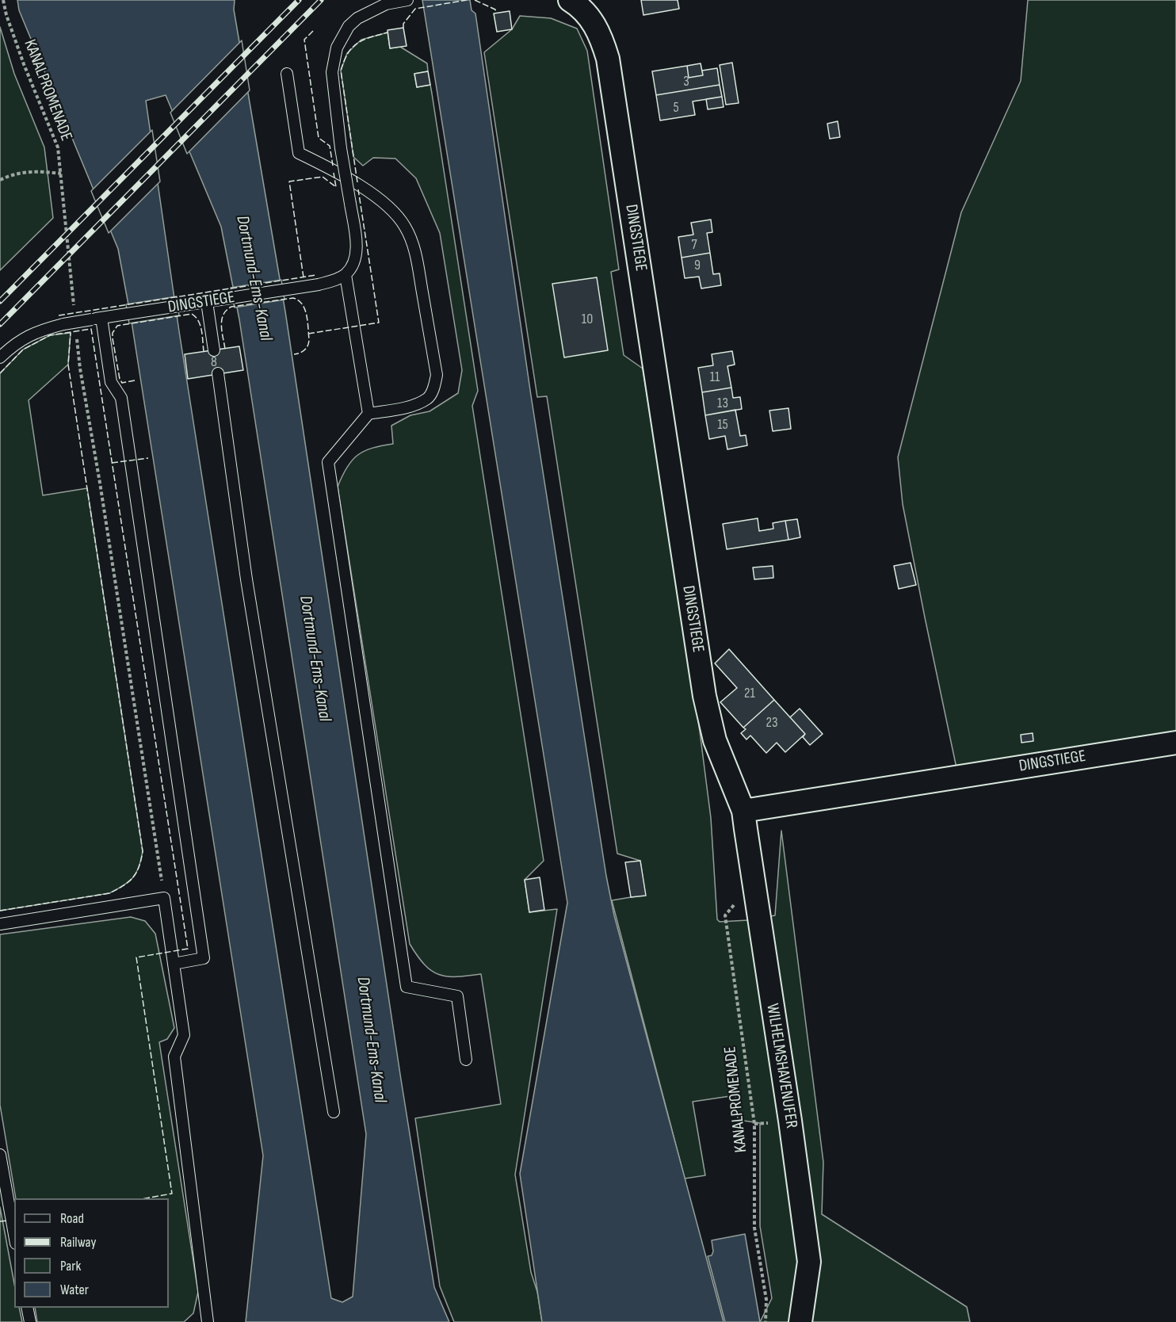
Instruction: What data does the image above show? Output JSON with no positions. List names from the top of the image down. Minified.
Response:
{"streets":{"street":["DINGSTIEGE","WILHELMSHAVENUFER"],"path":["KANALPROMENADE"]},"crossings":[["DINGSTIEGE","WILHELMSHAVENUFER"]],"water":["Dortmund-Ems-Kanal"],"house_numbers":["3","5","7","9","10","8","11","13","15","21","23"],"legend":["Road","Railway","Park","Water"]}
